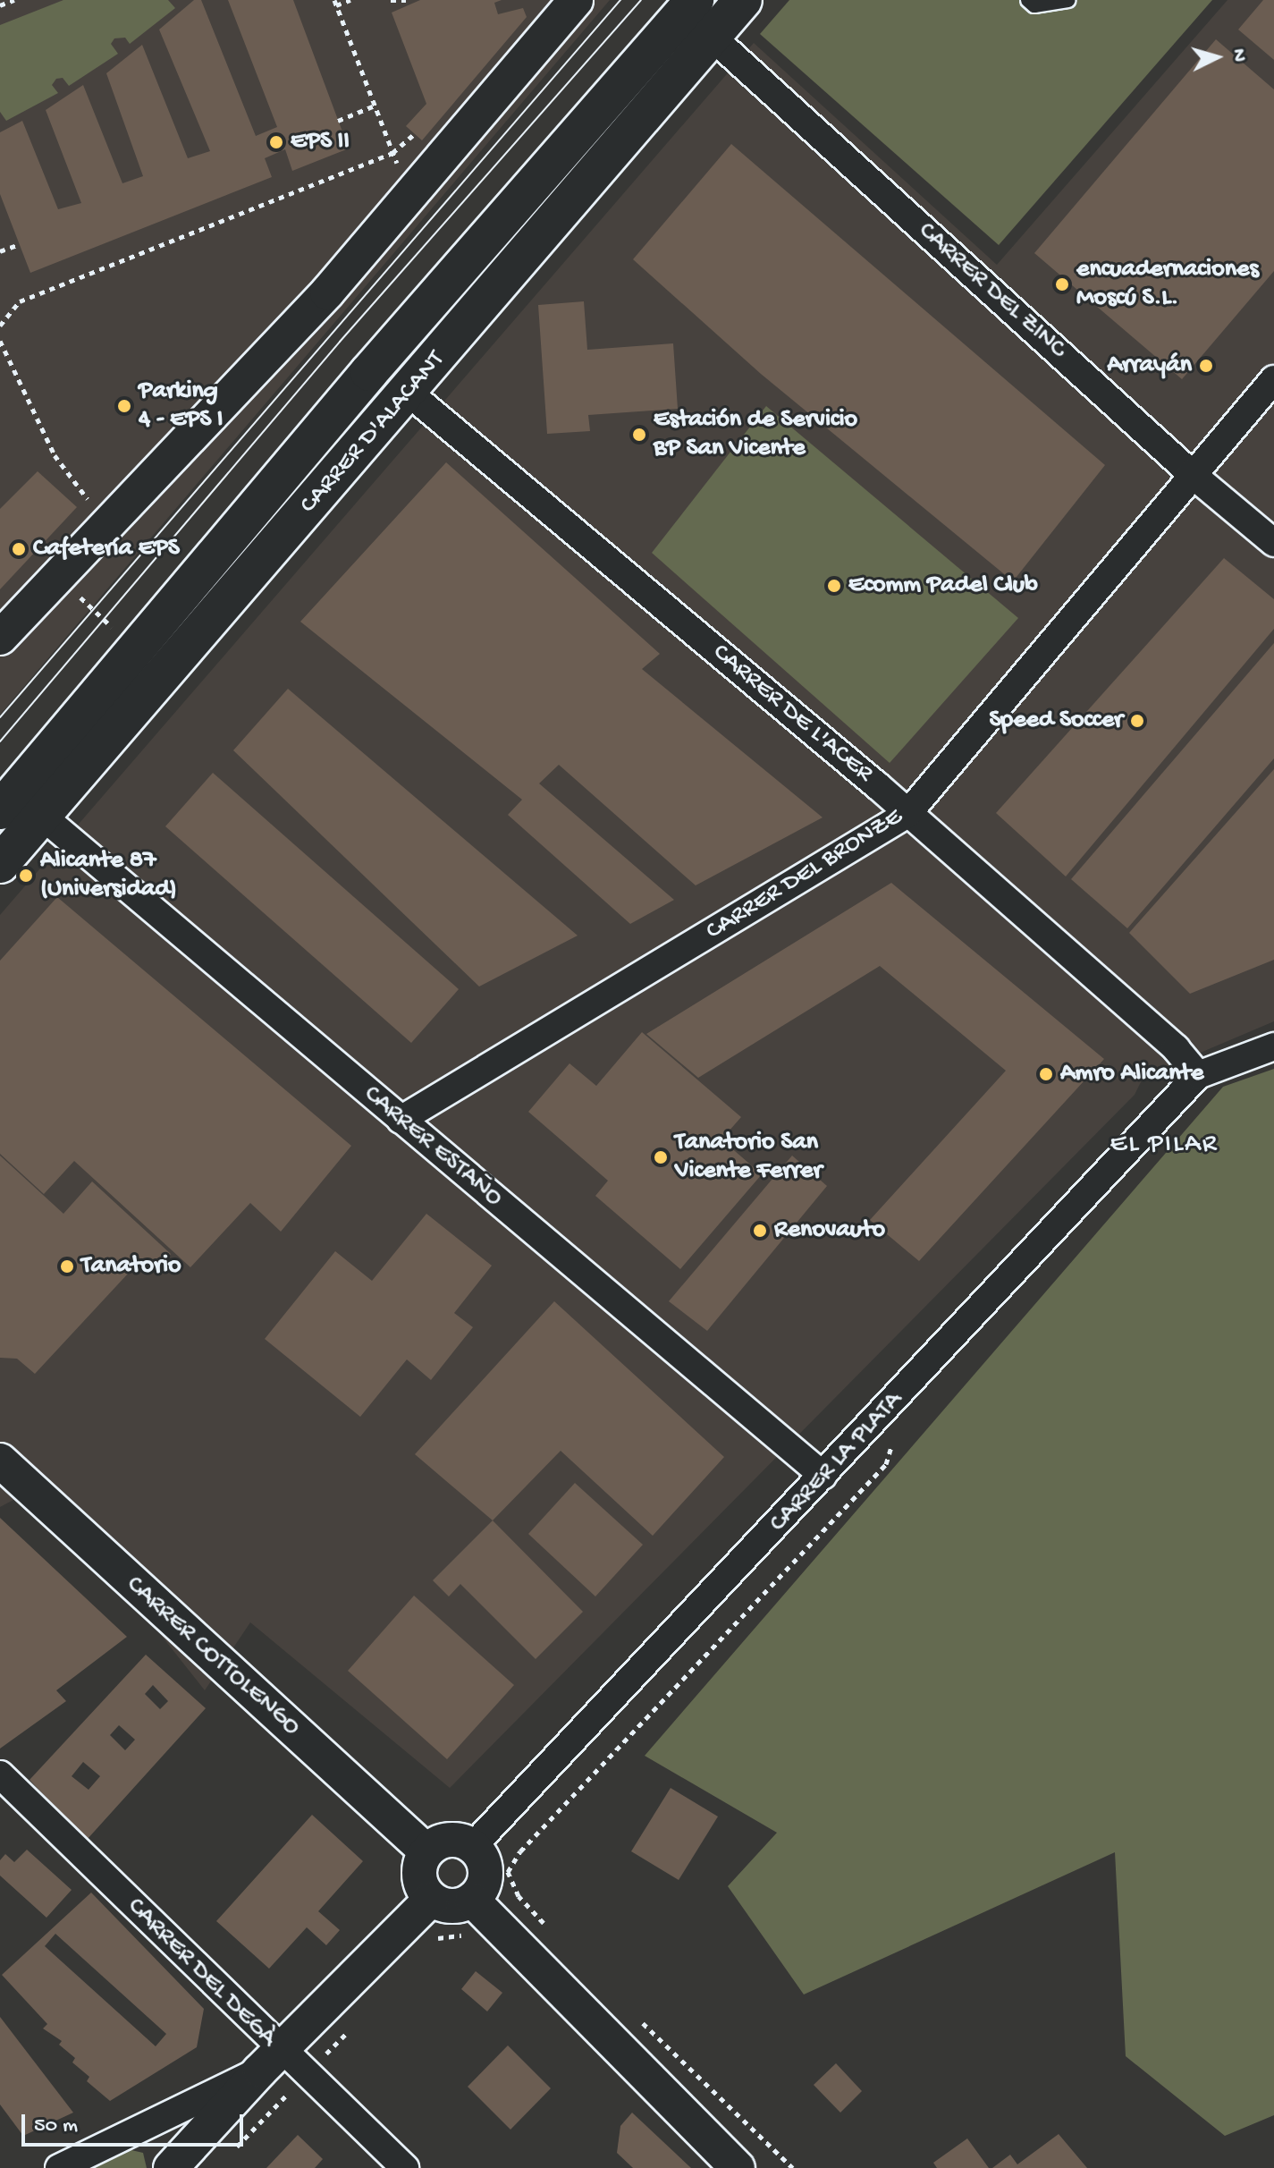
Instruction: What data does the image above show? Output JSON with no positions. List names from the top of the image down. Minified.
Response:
{"streets":{"main road":["CARRER D'ALACANT"],"street":["CARRER DEL ZINC","CARRER DE L'ACER","CARRER DEL BRONZE","CARRER ESTAÑO","CARRER LA PLATA","CARRER COTTOLENGO","CARRER DEL DEGÀ"]},"crossings":[["CARRER DEL ZINC","CARRER D'ALACANT"],["CARRER DEL ZINC","CARRER DEL BRONZE"],["CARRER D'ALACANT","CARRER DE L'ACER"],["CARRER D'ALACANT","CARRER ESTAÑO"],["CARRER DE L'ACER","CARRER DEL BRONZE"],["CARRER DE L'ACER","CARRER LA PLATA"],["CARRER DEL BRONZE","CARRER ESTAÑO"],["CARRER ESTAÑO","CARRER LA PLATA"],["CARRER LA PLATA","CARRER COTTOLENGO"]],"districts":["EL PILAR"],"places":["EPS II","encuadernaciones Moscú S.L.","Arrayán","Parking 4 - EPS I","Estación de Servicio BP San Vicente","Cafetería EPS","Ecomm Padel Club","Speed Soccer","Alicante 87 (Universidad)","Amro Alicante","Tanatorio San Vicente Ferrer","Renovauto","Tanatorio"],"scale_bar":"50 m","north":"right"}
